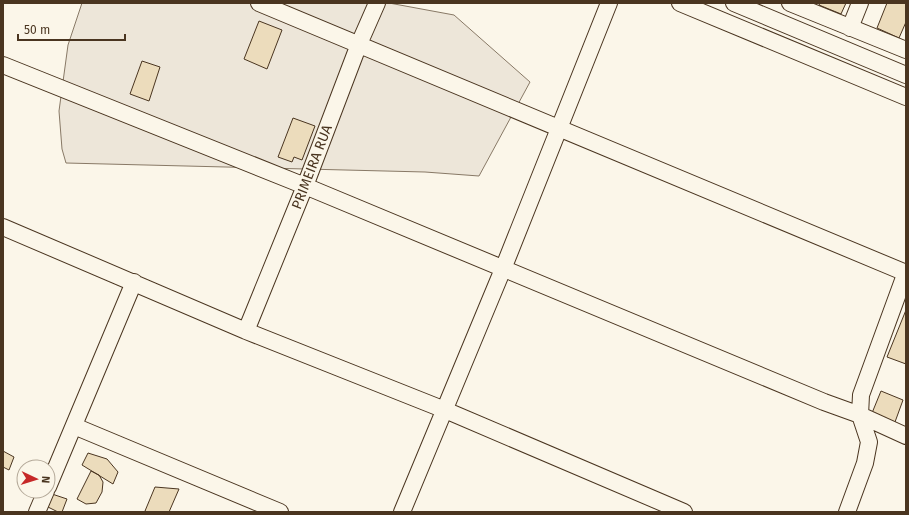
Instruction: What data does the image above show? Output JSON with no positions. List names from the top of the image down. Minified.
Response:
{"streets":{"street":["PRIMEIRA RUA"]},"scale_bar":"50 m","north":"right"}
